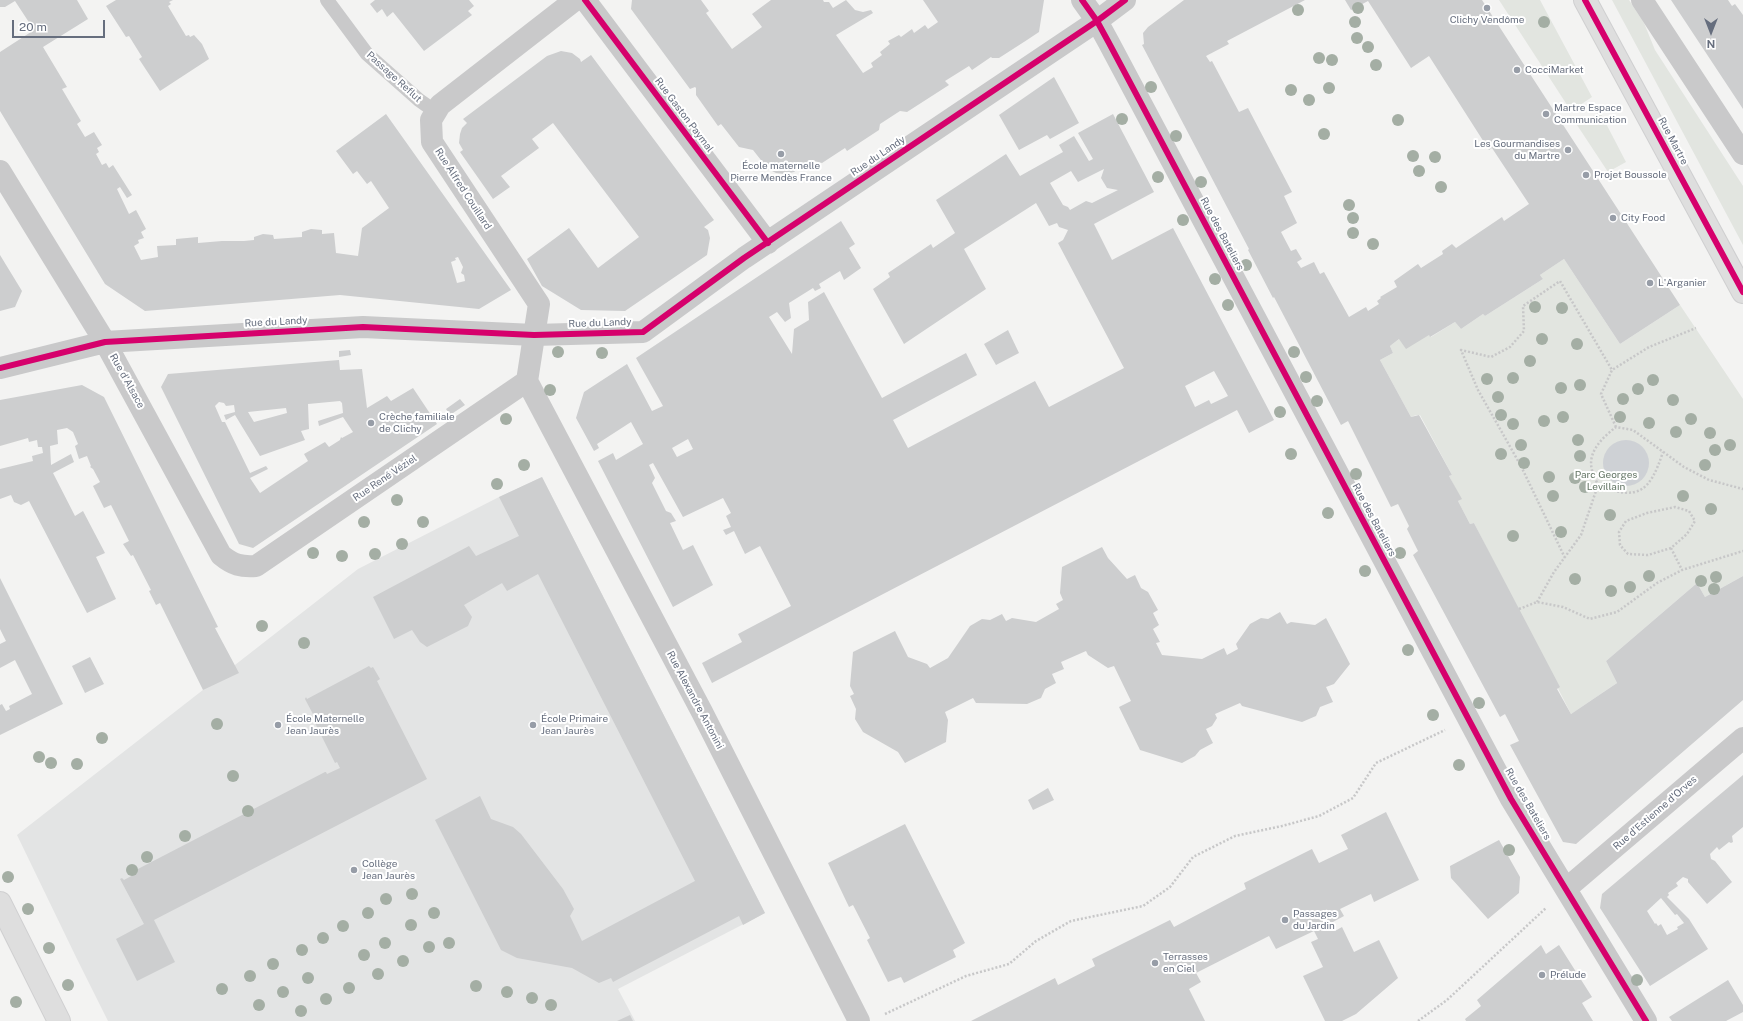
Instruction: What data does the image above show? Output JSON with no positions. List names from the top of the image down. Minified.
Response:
{"streets":{"main road":["Rue Martre"],"street":["Rue Gaston Paymal","Rue du Landy","Rue Alfred Couillard","Rue des Bateliers","Rue d'Alsace","Rue René Véziel","Rue Alexandre Antonini","Rue d'Estienne d'Orves"],"lane":["Passage Reflut"]},"crossings":[["Passage Reflut","Rue Alfred Couillard"],["Rue Gaston Paymal","Rue du Landy"],["Rue du Landy","Rue Alfred Couillard"],["Rue du Landy","Rue des Bateliers"],["Rue du Landy","Rue d'Alsace"],["Rue Alfred Couillard","Rue René Véziel"],["Rue Alfred Couillard","Rue Alexandre Antonini"],["Rue des Bateliers","Rue d'Estienne d'Orves"],["Rue d'Alsace","Rue René Véziel"],["Rue René Véziel","Rue Alexandre Antonini"]],"parks":["Parc Georges Levillain"],"places":["Clichy Vendôme","CocciMarket","Martre Espace Communication","Les Gourmandises du Martre","École maternelle Pierre Mendès France","Projet Boussole","City Food","L'Arganier","Crèche familiale de Clichy","École Maternelle Jean Jaurès","École Primaire Jean Jaurès","Collège Jean Jaurès","Passages du Jardin","Terrasses en Ciel","Prélude"],"scale_bar":"20 m","north":"bottom"}
